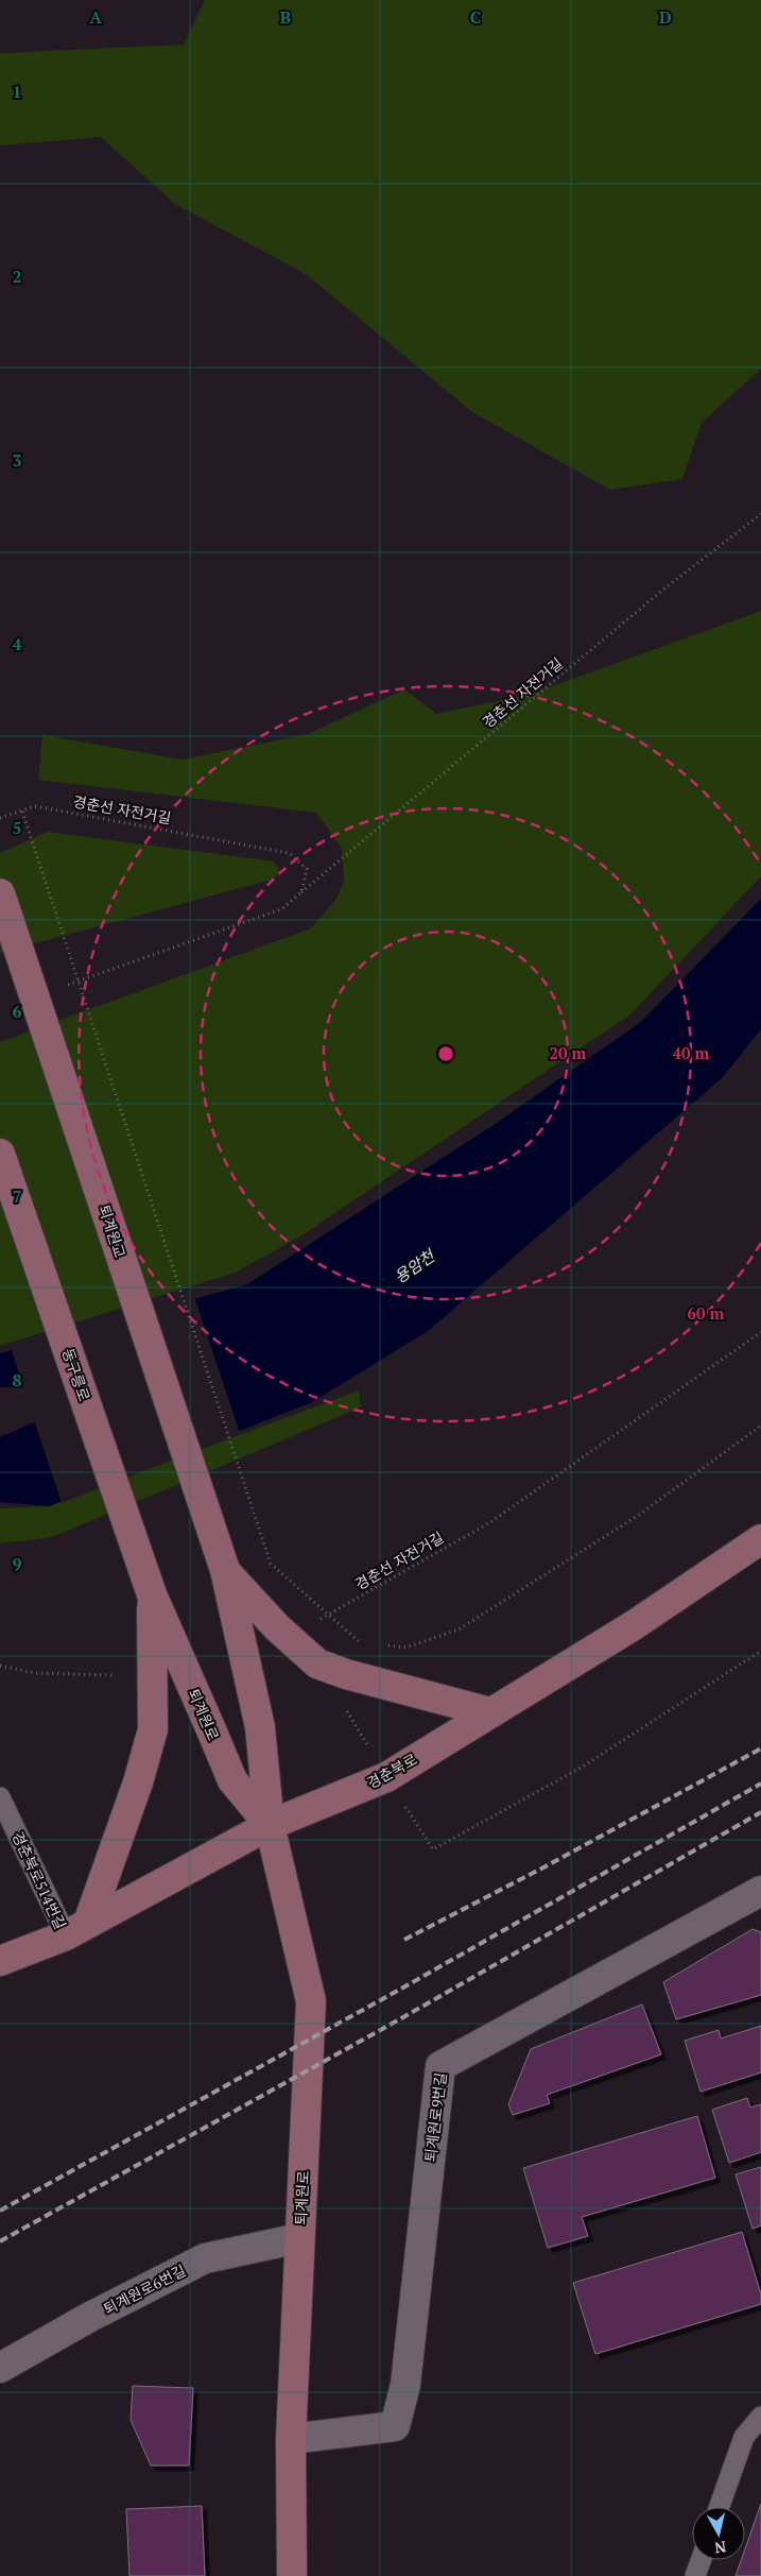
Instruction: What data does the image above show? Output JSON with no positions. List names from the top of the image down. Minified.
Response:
{"streets":{"street":["퇴계원교","동구릉로","퇴계원로","경춘북로","퇴계원로9번길","퇴계원로6번길"],"lane":["경춘북로514번길"],"path":["경춘선 자전거길"]},"crossings":[["퇴계원교","퇴계원로"],["동구릉로","퇴계원로"],["퇴계원로","경춘북로"],["퇴계원로","퇴계원로9번길"],["퇴계원로","퇴계원로6번길"],["경춘북로","경춘북로514번길"]],"water":["용암천"],"north":"bottom","grid":{"columns":["A","B","C","D"],"rows":["1","2","3","4","5","6","7","8","9"]},"rings":["20 m","40 m","60 m"]}
